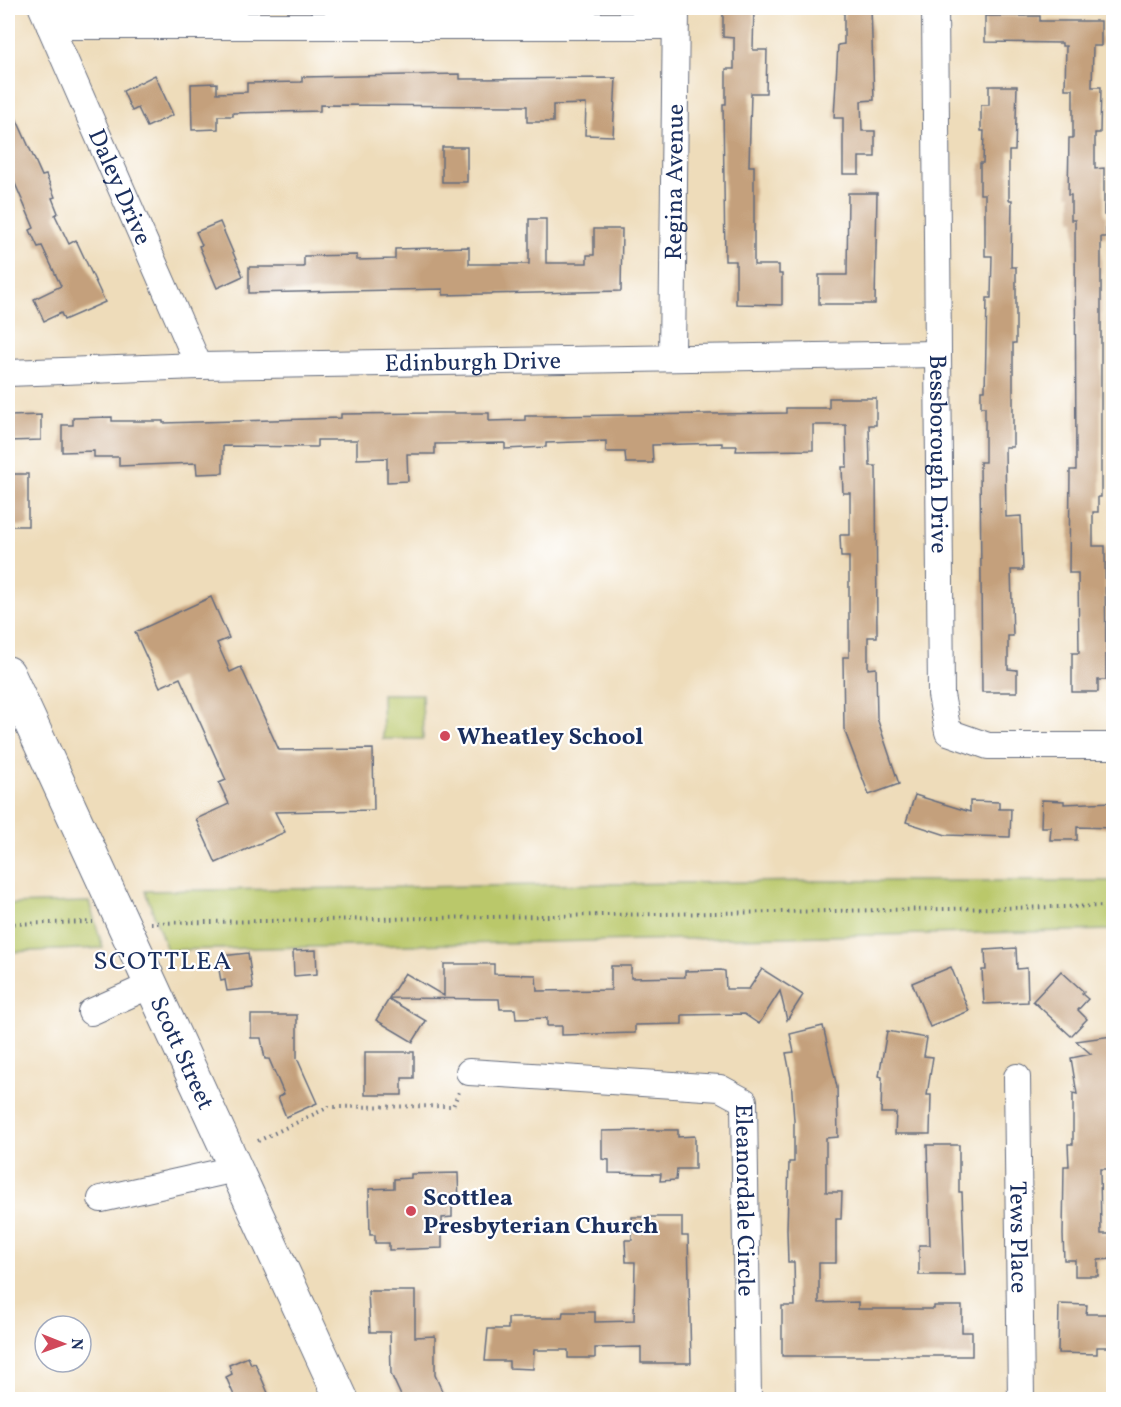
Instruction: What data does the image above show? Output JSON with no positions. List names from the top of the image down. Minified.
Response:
{"streets":{"main road":["Scott Street"],"street":["Regina Avenue","Daley Drive","Edinburgh Drive","Bessborough Drive","Eleanordale Circle","Tews Place"]},"crossings":[["Regina Avenue","Edinburgh Drive"],["Daley Drive","Edinburgh Drive"],["Edinburgh Drive","Bessborough Drive"]],"districts":["SCOTTLEA"],"places":["Wheatley School","Scottlea Presbyterian Church"],"north":"right"}
